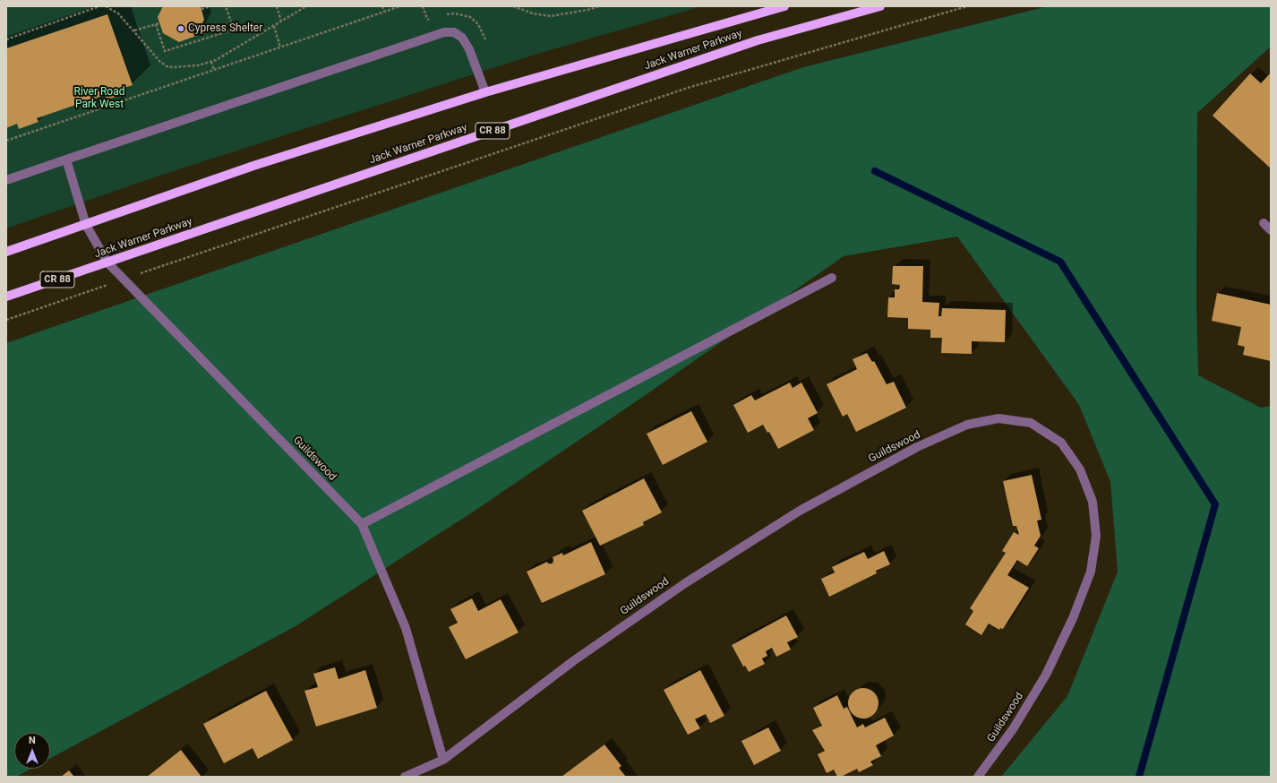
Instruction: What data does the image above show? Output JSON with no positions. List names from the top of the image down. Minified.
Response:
{"streets":{"main road":["Jack Warner Parkway","CR 88"],"street":["Guildswood"]},"crossings":[["Jack Warner Parkway","Guildswood"]],"parks":["River Road Park West"],"places":["Cypress Shelter"],"north":"top"}
